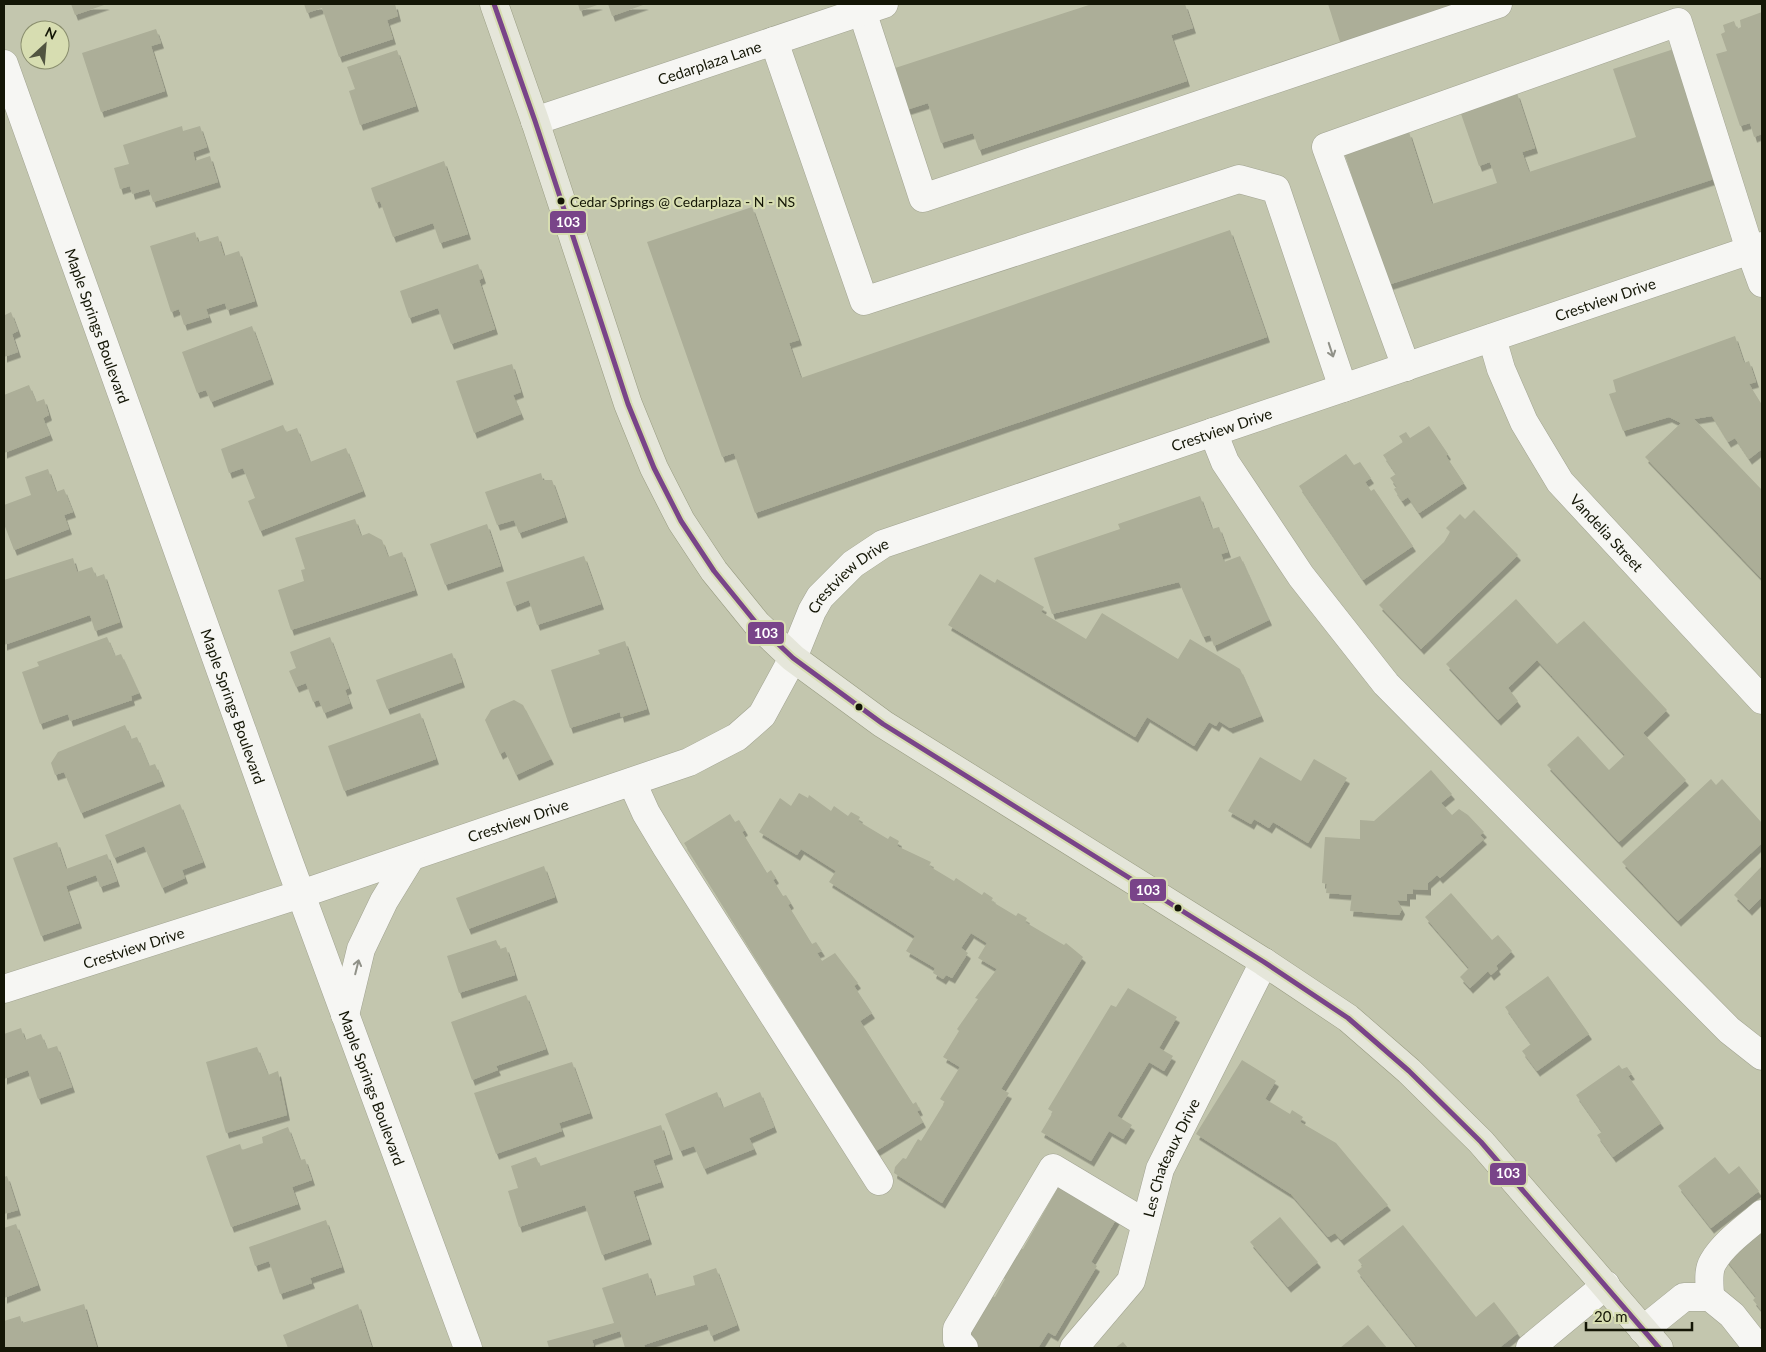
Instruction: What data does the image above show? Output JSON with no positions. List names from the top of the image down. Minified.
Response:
{"streets":{"street":["Cedarplaza Lane","Crestview Drive","Maple Springs Boulevard","Vandelia Street","Les Chateaux Drive"]},"crossings":[["Crestview Drive","Maple Springs Boulevard"],["Crestview Drive","Vandelia Street"]],"places":["Cedar Springs @ Cedarplaza - N - NS"],"lines":["transit line 103"],"scale_bar":"20 m","north":"top right"}
